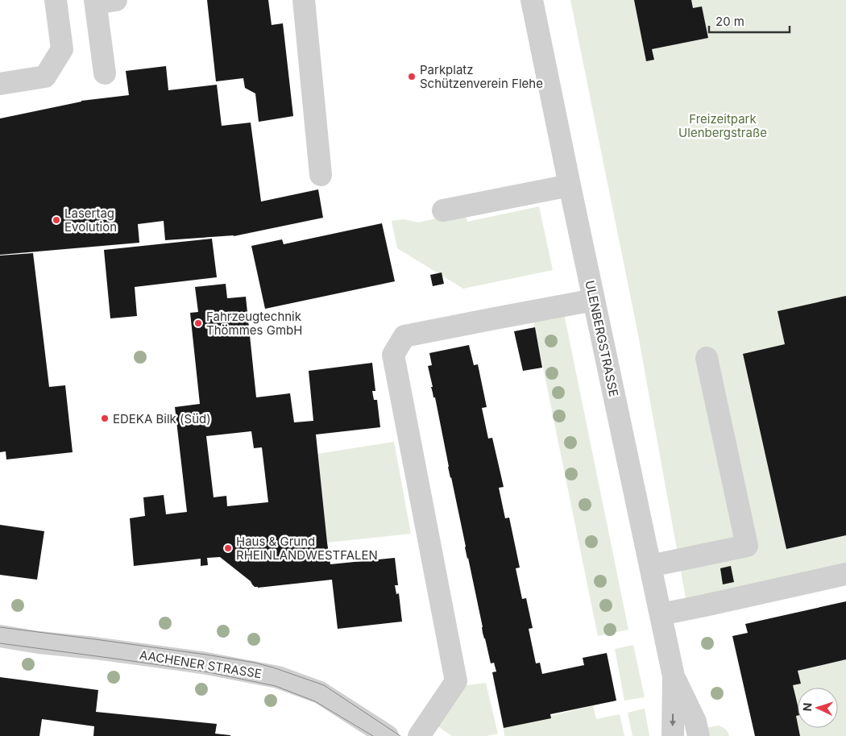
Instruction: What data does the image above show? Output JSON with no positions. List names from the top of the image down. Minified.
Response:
{"streets":{"street":["ULENBERGSTRASSE","AACHENER STRASSE"]},"parks":["Freizeitpark Ulenbergstraße"],"places":["Parkplatz Schützenverein Flehe","Lasertag Evolution","Fahrzeugtechnik Thömmes GmbH","EDEKA Bilk (Süd)","Haus & Grund RHEINLANDWESTFALEN"],"scale_bar":"20 m","north":"left"}
